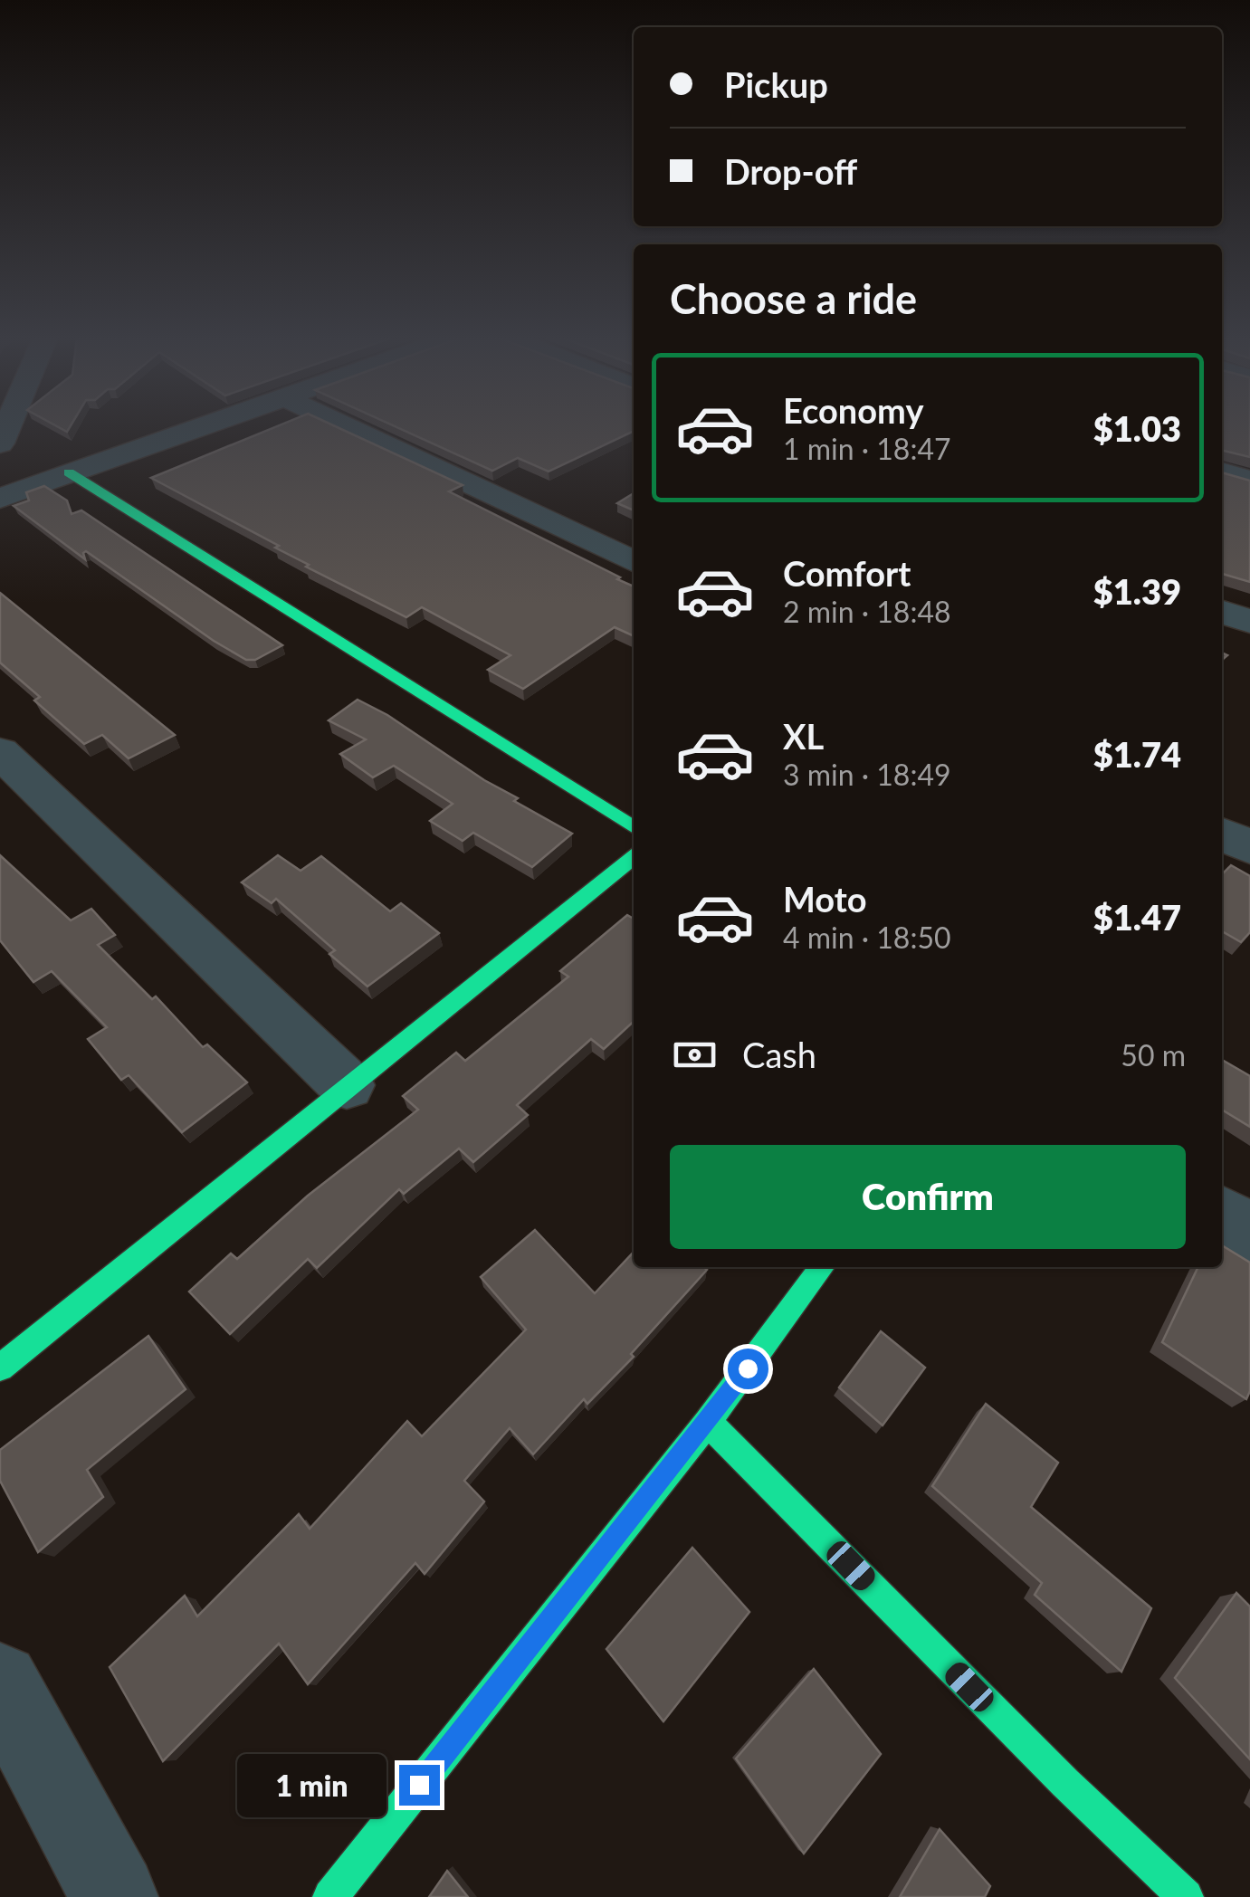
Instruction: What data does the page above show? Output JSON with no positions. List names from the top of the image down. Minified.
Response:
{"page":{"banner":["Pickup","Drop-off"],"heading":"Choose a ride","list":[{"name":"Economy","note":"1 min · 18:47","value":"$1.03"},{"name":"Comfort","note":"2 min · 18:48","value":"$1.39"},{"name":"XL","note":"3 min · 18:49","value":"$1.74"},{"name":"Moto","note":"4 min · 18:50","value":"$1.47"}],"pay":["Cash","50 m"],"buttons":"Confirm","bubble":"1 min"}}
